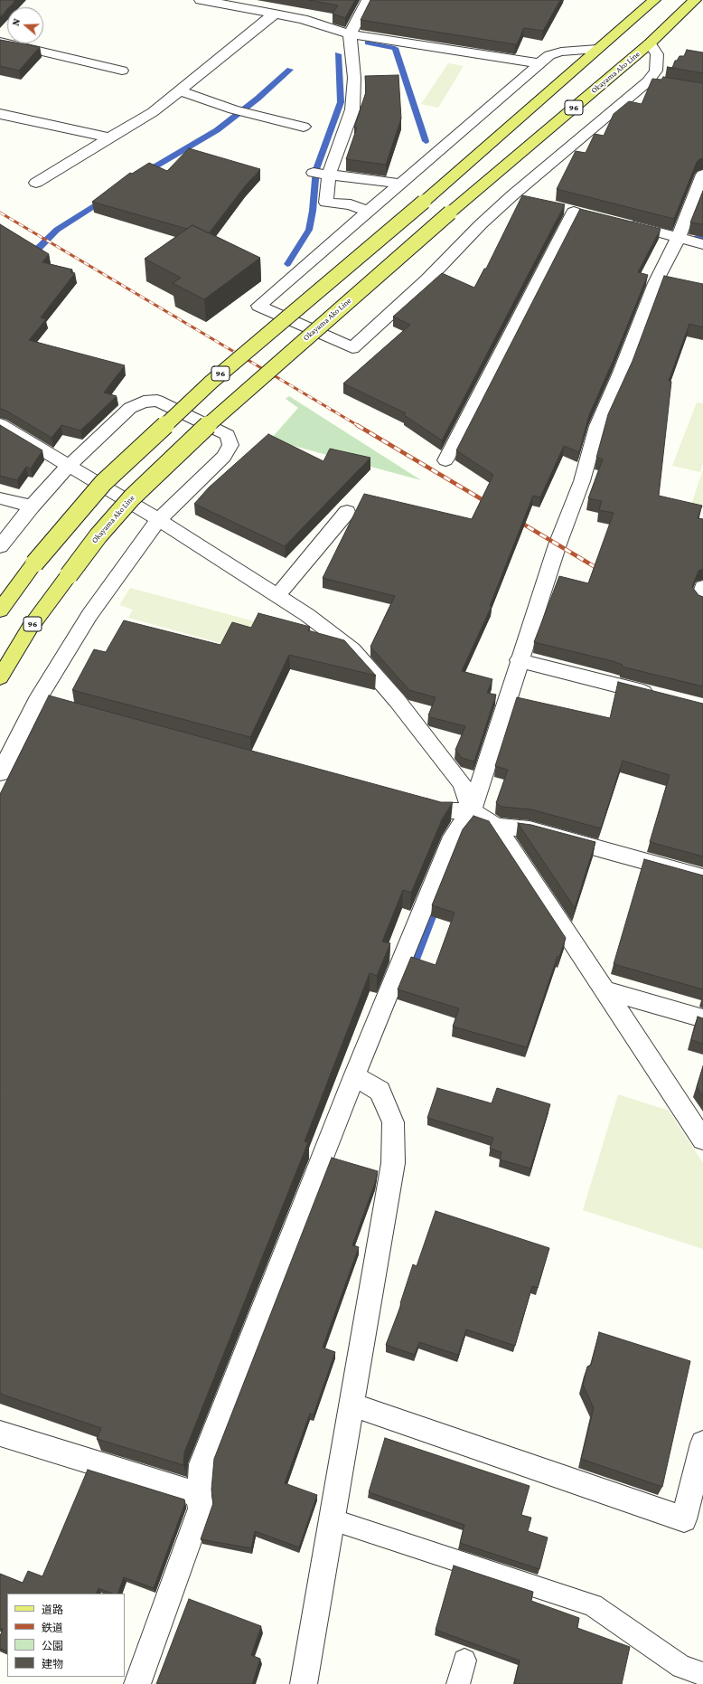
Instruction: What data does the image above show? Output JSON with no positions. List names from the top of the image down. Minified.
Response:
{"streets":{"main road":["Okayama Ako Line","96"]},"legend":["道路","鉄道","公園","建物"],"north":"left"}
